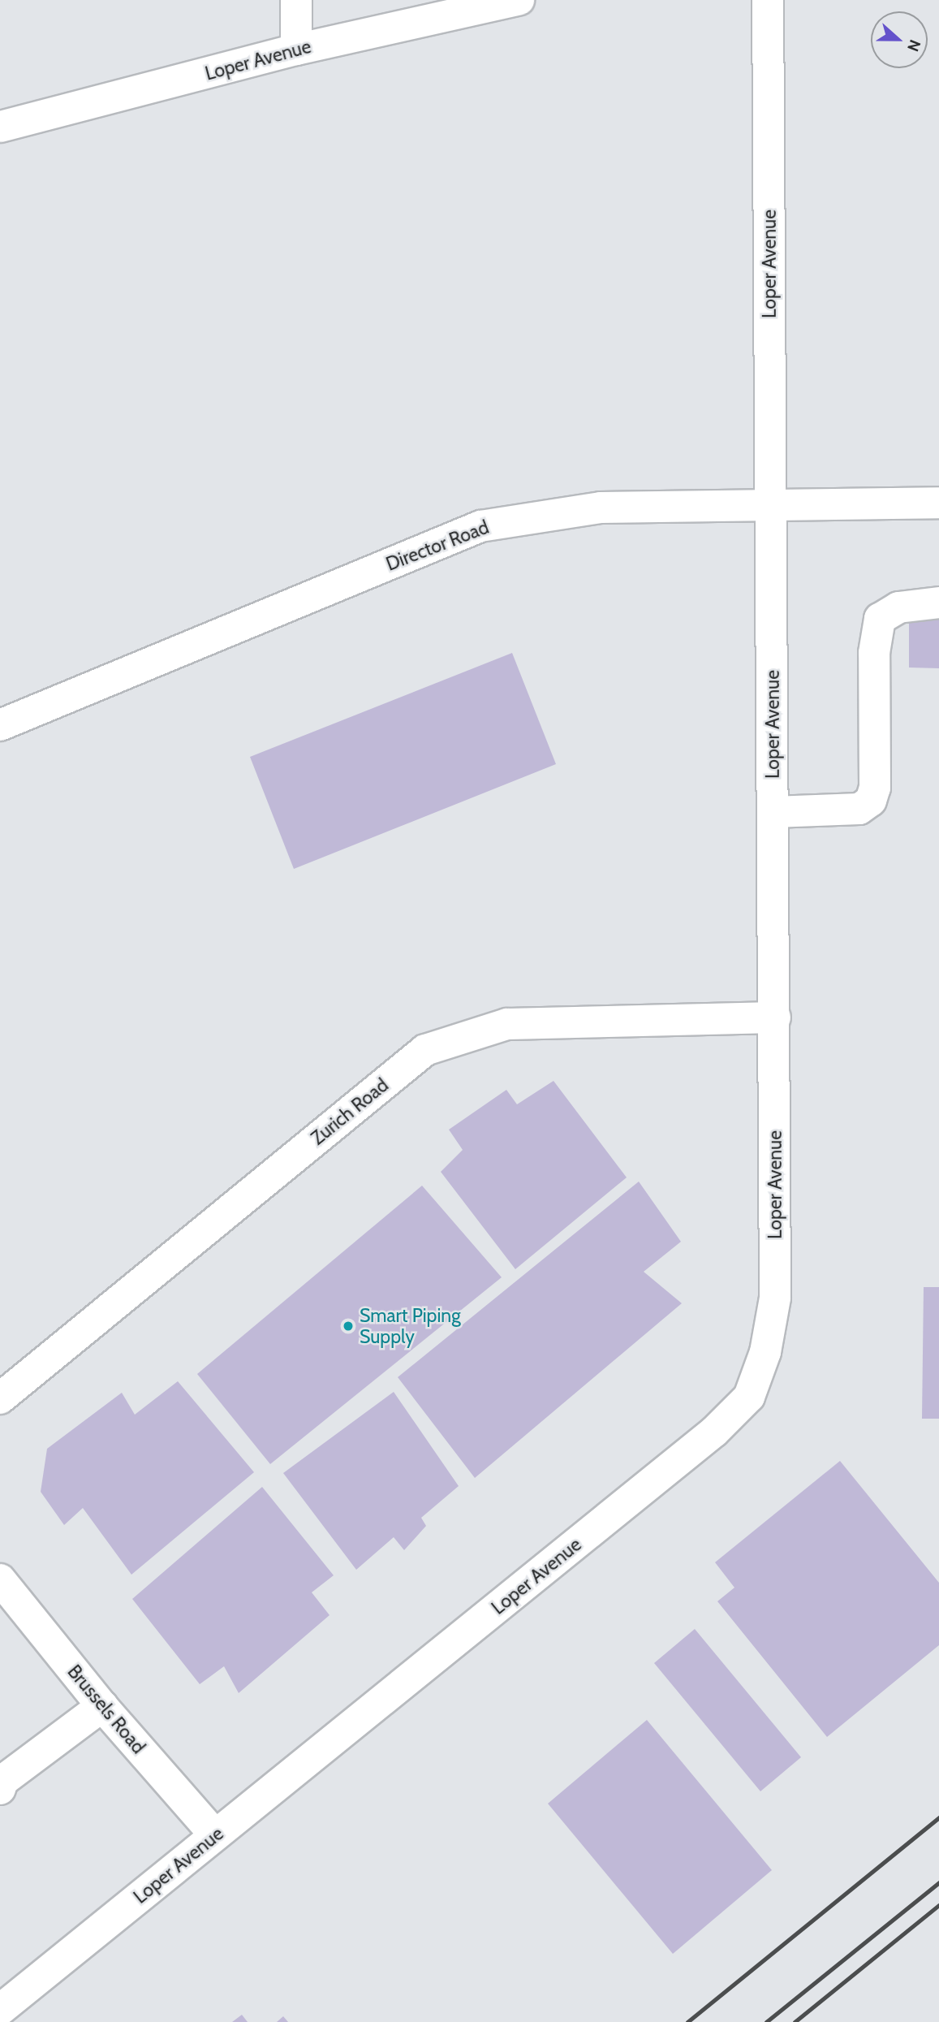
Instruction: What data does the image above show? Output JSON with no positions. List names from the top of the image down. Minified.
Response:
{"streets":{"street":["Loper Avenue","Director Road","Zurich Road","Brussels Road"]},"crossings":[["Loper Avenue","Director Road"],["Loper Avenue","Zurich Road"],["Loper Avenue","Brussels Road"]],"places":["Smart Piping Supply"],"north":"right"}
